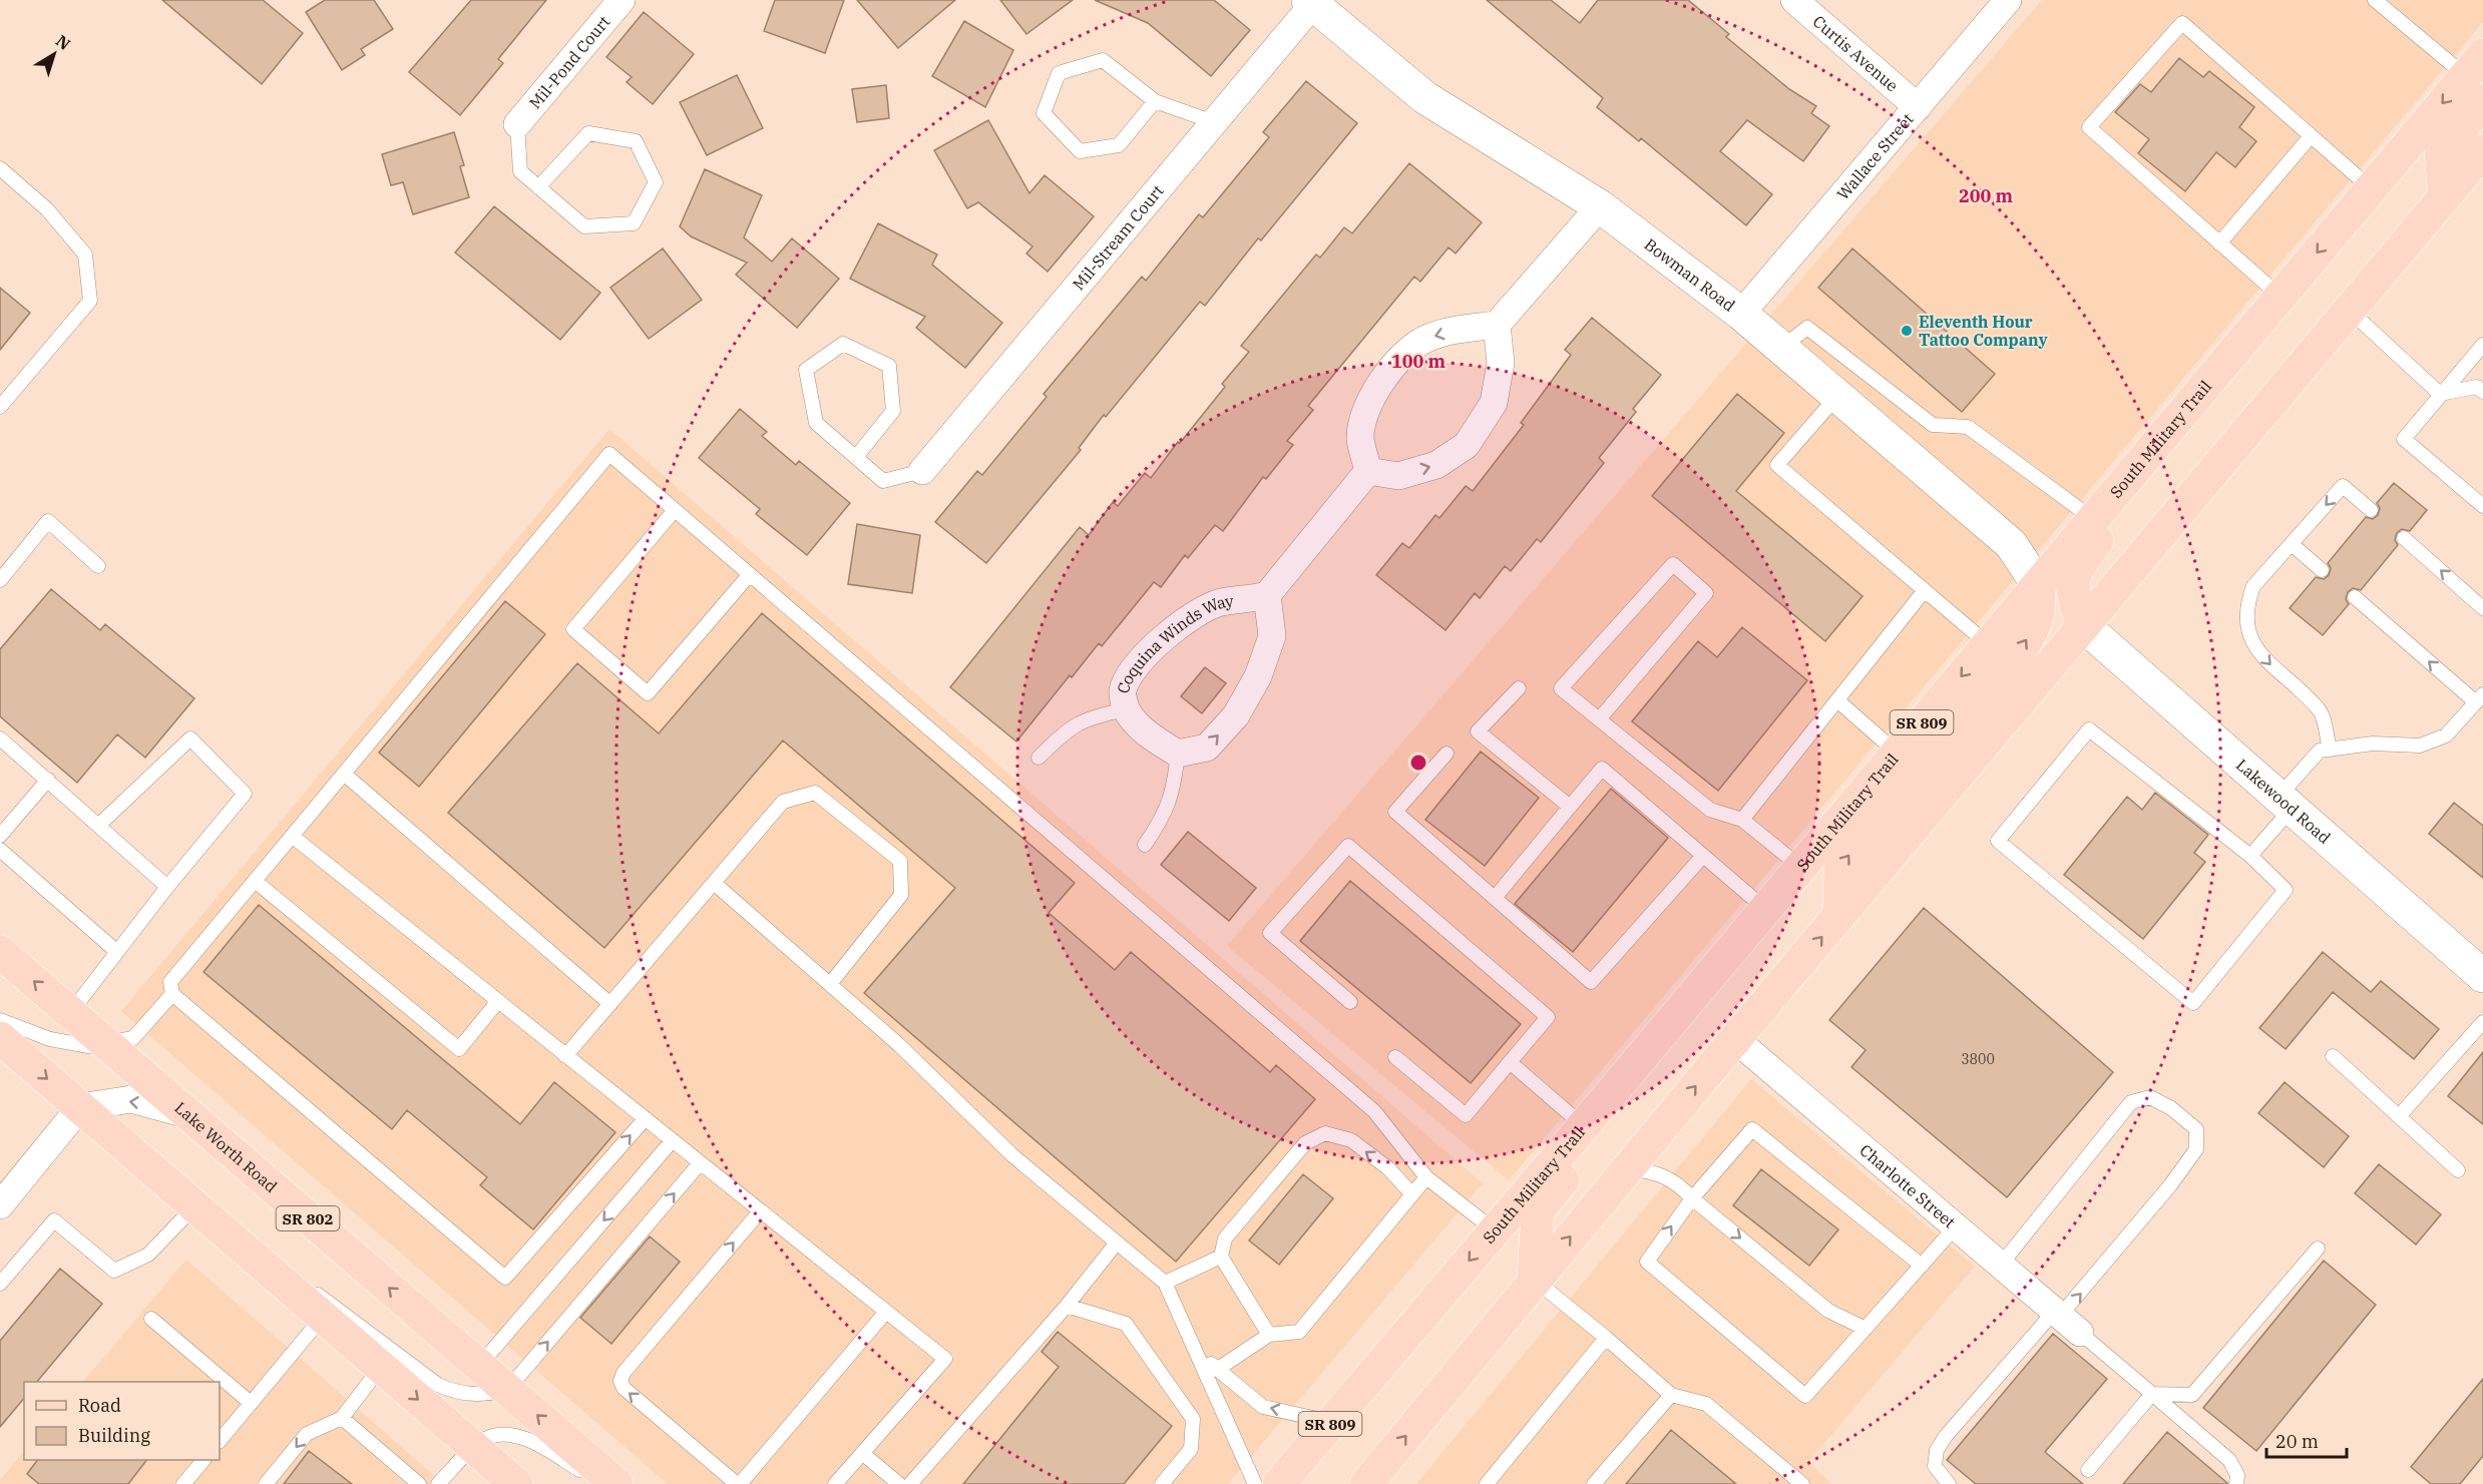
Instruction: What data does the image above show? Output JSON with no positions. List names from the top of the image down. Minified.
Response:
{"streets":{"main road":["South Military Trail","SR 809","Lake Worth Road","SR 802"],"street":["Curtis Avenue","Mil-Pond Court","Wallace Street","Mil-Stream Court","Bowman Road","Coquina Winds Way","Lakewood Road","Charlotte Street"]},"crossings":[["Curtis Avenue","Wallace Street"],["Wallace Street","Bowman Road"],["Mil-Stream Court","Bowman Road"],["Bowman Road","South Military Trail"]],"one_way":["Coquina Winds Way"],"places":["Eleventh Hour Tattoo Company"],"house_numbers":["3800"],"legend":["Road","Building"],"scale_bar":"20 m","north":"top right","rings":["200 m","100 m"]}
